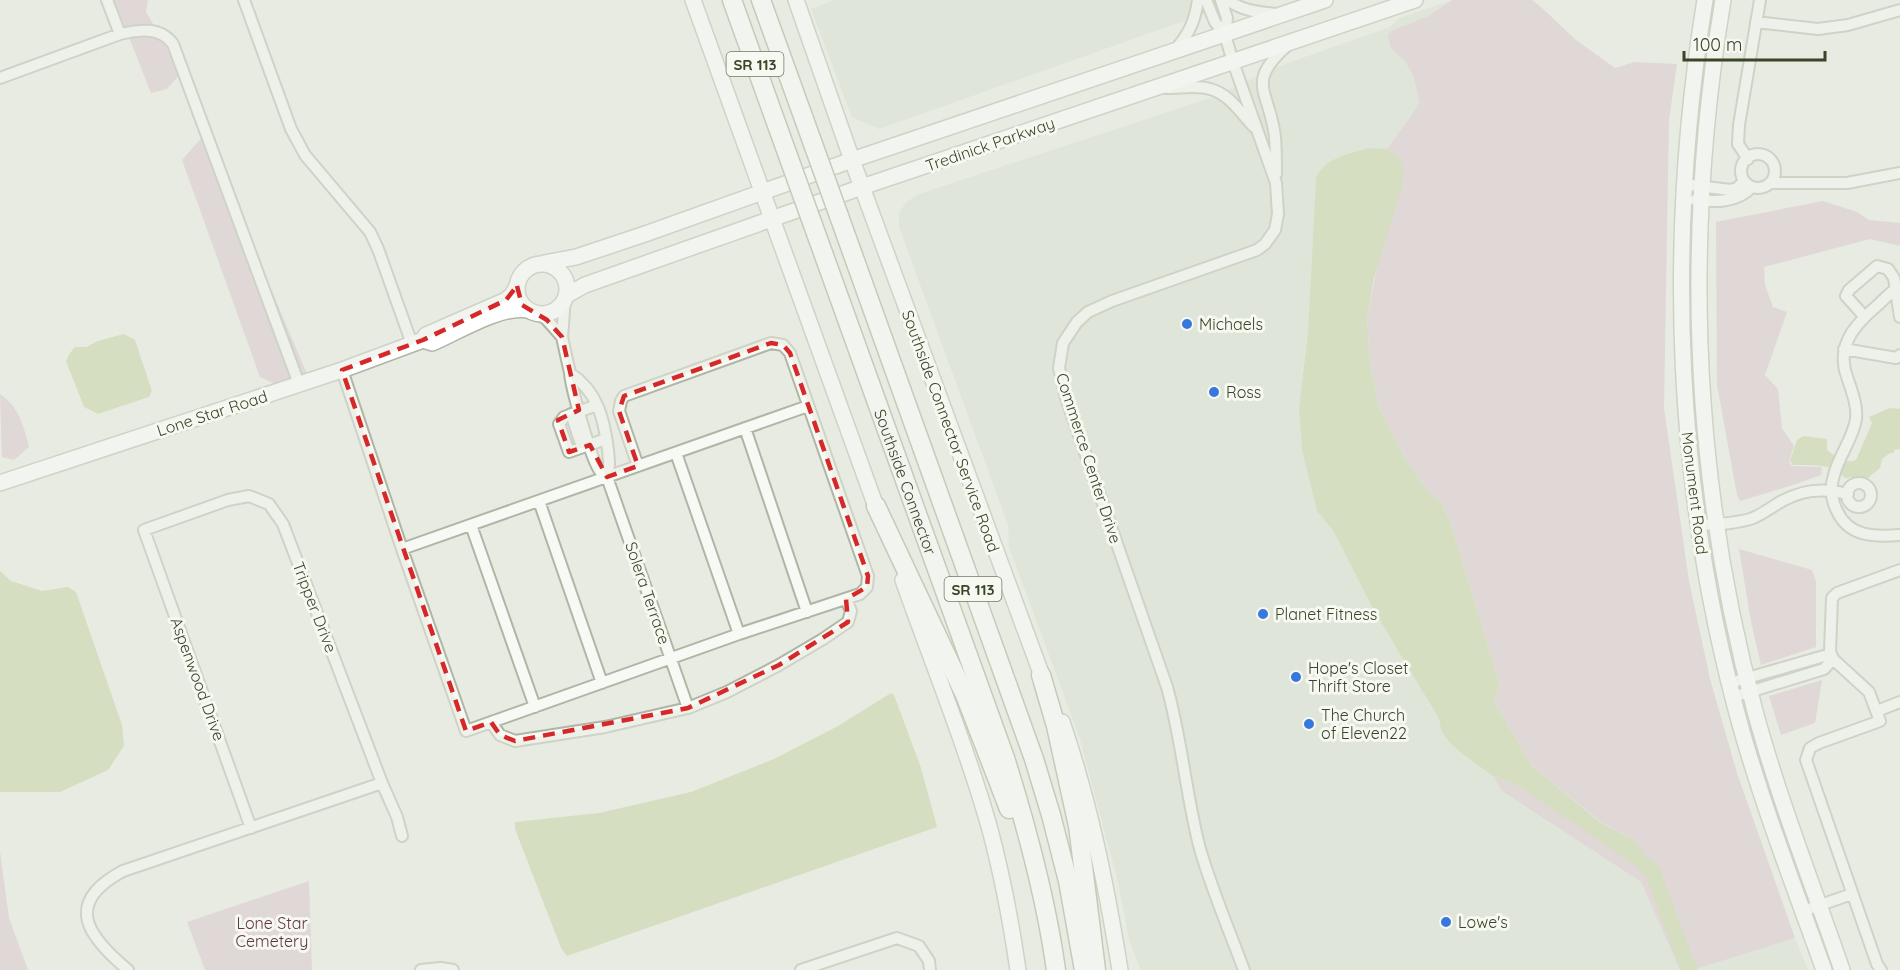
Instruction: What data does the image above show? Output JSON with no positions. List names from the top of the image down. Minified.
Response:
{"streets":{"highway":["SR 113","Southside Connector"],"street":["Tredinick Parkway","Lone Star Road","Southside Connector Service Road","Commerce Center Drive","Monument Road","Solera Terrace","Tripper Drive","Aspenwood Drive"]},"crossings":[["Tredinick Parkway","Lone Star Road"],["Tredinick Parkway","Southside Connector Service Road"],["Tredinick Parkway","Commerce Center Drive"],["Tredinick Parkway","Solera Terrace"],["Lone Star Road","Solera Terrace"],["Tripper Drive","Aspenwood Drive"]],"parks":["Lone Star Cemetery"],"places":["Michaels","Ross","Planet Fitness","Hope's Closet Thrift Store","The Church of Eleven22","Lowe's"],"scale_bar":"100 m"}
